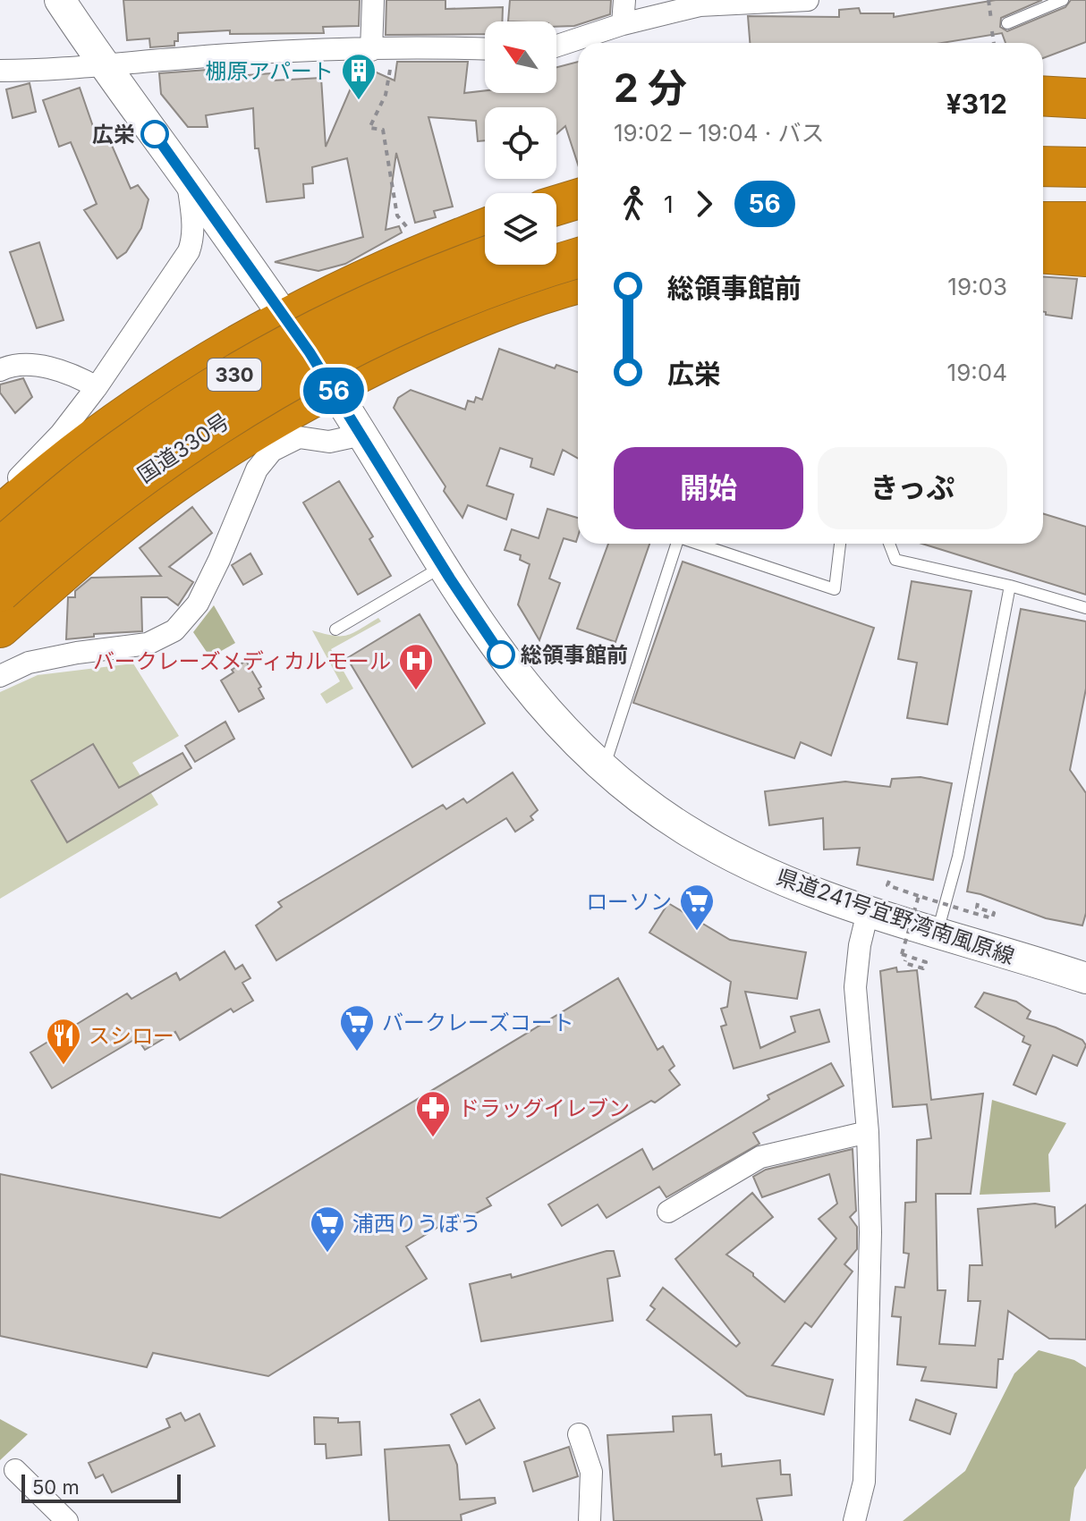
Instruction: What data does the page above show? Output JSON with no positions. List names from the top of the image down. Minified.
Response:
{"streets":{"highway":["330","国道330号"],"main road":["県道241号宜野湾南風原線"]},"places":{"building":["棚原アパート"],"other":["広栄","総領事館前"],"hospital":["バークレーズメディカルモール"],"supermarket":["ローソン","バークレーズコート","浦西りうぼう"],"restaurant":["スシロー"],"pharmacy":["ドラッグイレブン"]},"lines":["bus line 56"],"scale_bar":"50 m","north":"top left","page":{"on_map":"56","heading":["2 分","19:02 – 19:04 · バス","¥312"],"legs":["1","56"],"list":[{"name":"総領事館前","value":"19:03"},{"name":"広栄","value":"19:04"}],"buttons":["開始","きっぷ"],"scale":"50 m"}}
